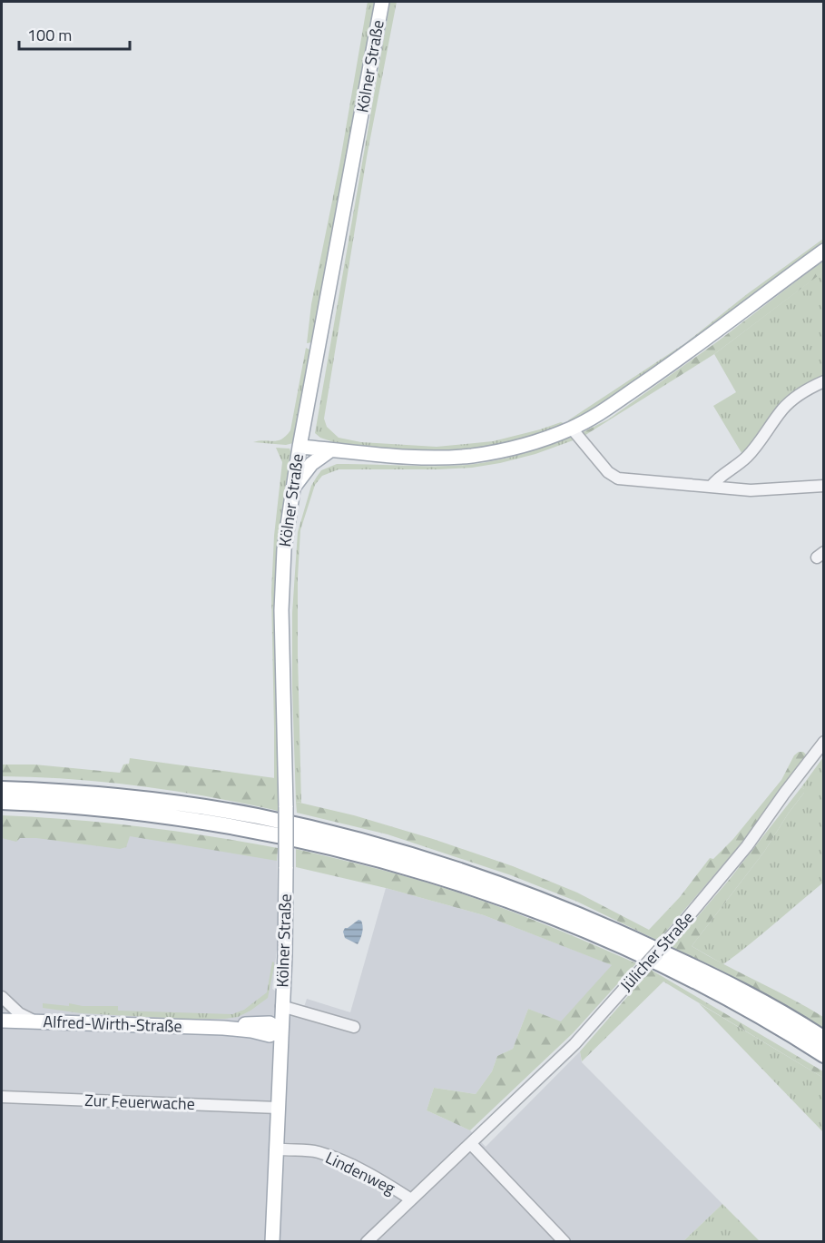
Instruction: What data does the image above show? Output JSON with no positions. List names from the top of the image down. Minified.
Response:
{"streets":{"main road":["Kölner Straße","Alfred-Wirth-Straße"],"street":["Jülicher Straße","Zur Feuerwache","Lindenweg"]},"crossings":[["Kölner Straße","Alfred-Wirth-Straße"],["Kölner Straße","Zur Feuerwache"],["Kölner Straße","Lindenweg"],["Jülicher Straße","Lindenweg"]],"scale_bar":"100 m"}
